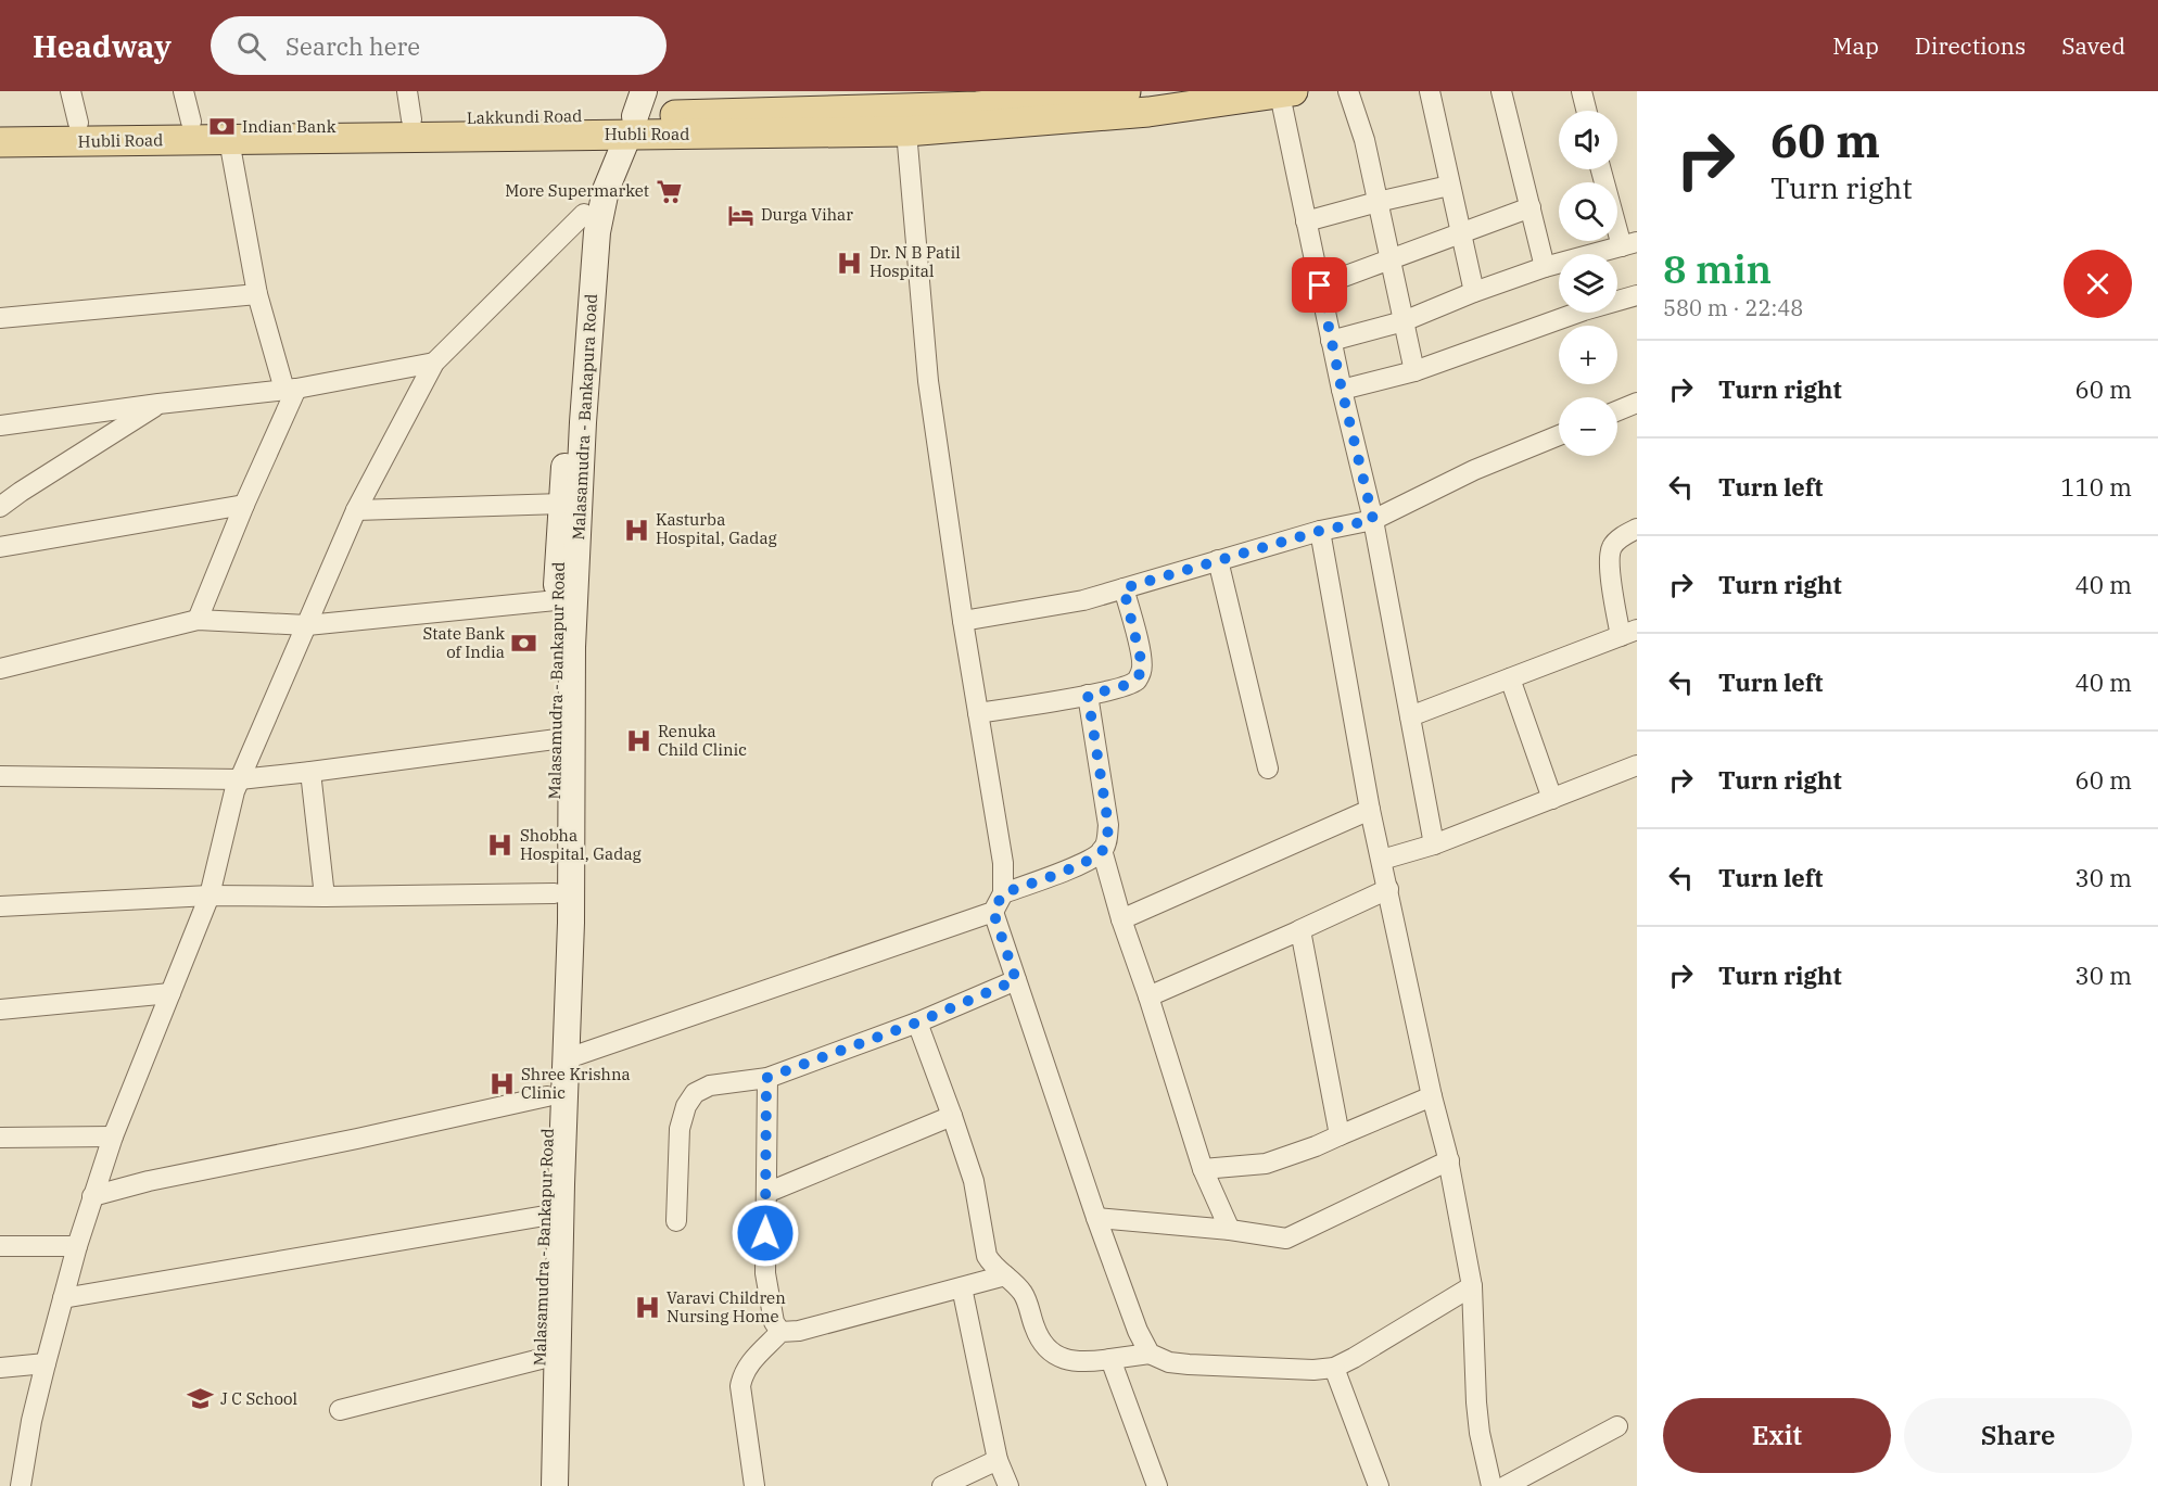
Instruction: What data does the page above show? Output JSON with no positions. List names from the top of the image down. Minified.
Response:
{"streets":{"main road":["Lakkundi Road","Hubli Road","Malasamudra - Bankapura Road","Malasamudra - Bankapur Road"]},"crossings":[["Lakkundi Road","Hubli Road"],["Lakkundi Road","Malasamudra - Bankapura Road"],["Lakkundi Road","Malasamudra - Bankapur Road"],["Hubli Road","Malasamudra - Bankapura Road"],["Hubli Road","Malasamudra - Bankapur Road"],["Malasamudra - Bankapura Road","Malasamudra - Bankapur Road"]],"places":{"bank":["Indian Bank","State Bank of India"],"supermarket":["More Supermarket"],"hotel":["Durga Vihar"],"hospital":["Dr. N B Patil Hospital","Kasturba Hospital, Gadag","Renuka Child Clinic","Shobha Hospital, Gadag","Shree Krishna Clinic","Varavi Children Nursing Home"],"school or university":["J C School"]},"page":{"header":"Headway","search":"Search here","nav":["Map","Directions","Saved"],"turn":["60 m","Turn right"],"map_buttons":["+","−"],"heading":["8 min","580 m · 22:48"],"list":[{"name":"Turn right","value":"60 m"},{"name":"Turn left","value":"110 m"},{"name":"Turn right","value":"40 m"},{"name":"Turn left","value":"40 m"},{"name":"Turn right","value":"60 m"},{"name":"Turn left","value":"30 m"},{"name":"Turn right","value":"30 m"}],"buttons":["Exit","Share"]}}
